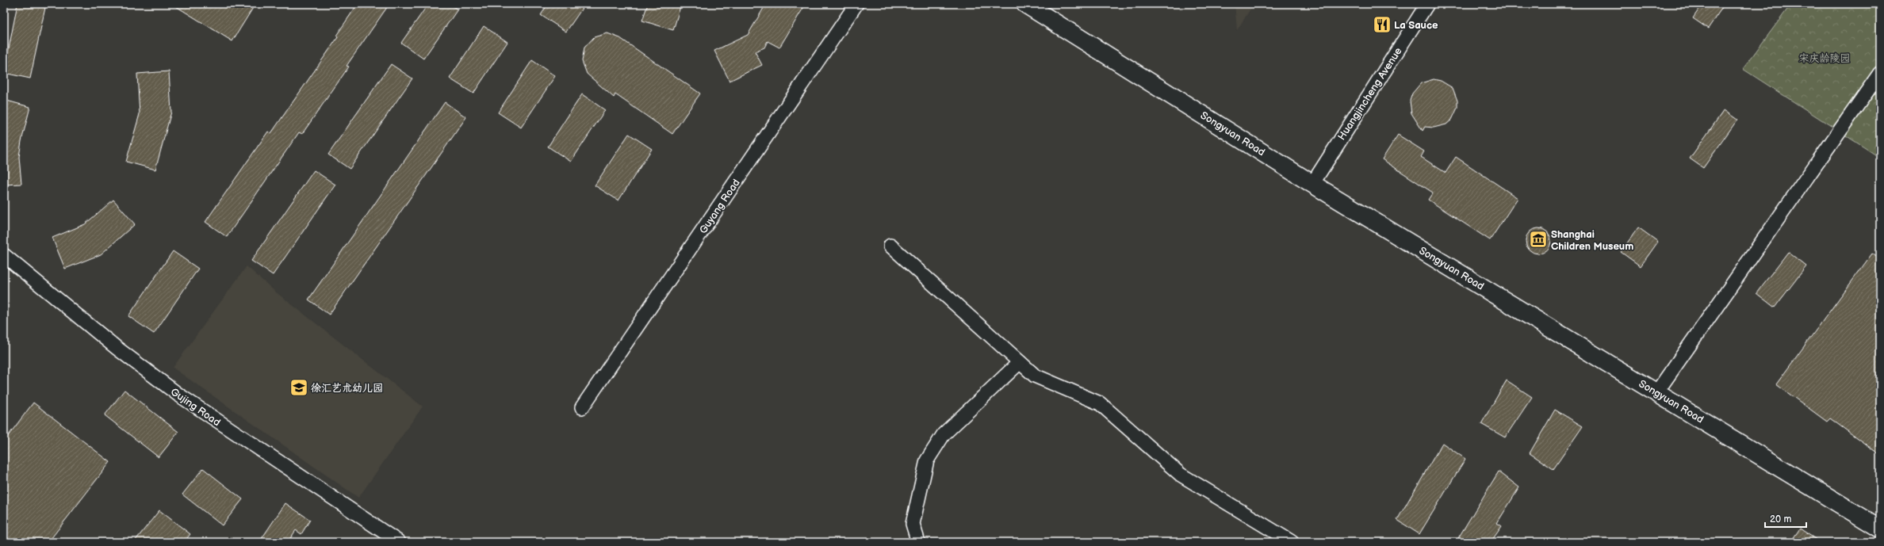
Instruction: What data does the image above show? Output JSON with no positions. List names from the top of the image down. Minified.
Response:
{"streets":{"main road":["Songyuan Road"],"street":["Huangjincheng Avenue","Guyang Road","Gujing Road"]},"crossings":[["Huangjincheng Avenue","Songyuan Road"]],"parks":["宋庆龄陵园"],"places":{"restaurant":["La Sauce"],"museum":["Shanghai Children Museum"],"school or university":["徐汇艺术幼儿园"]},"scale_bar":"20 m"}
